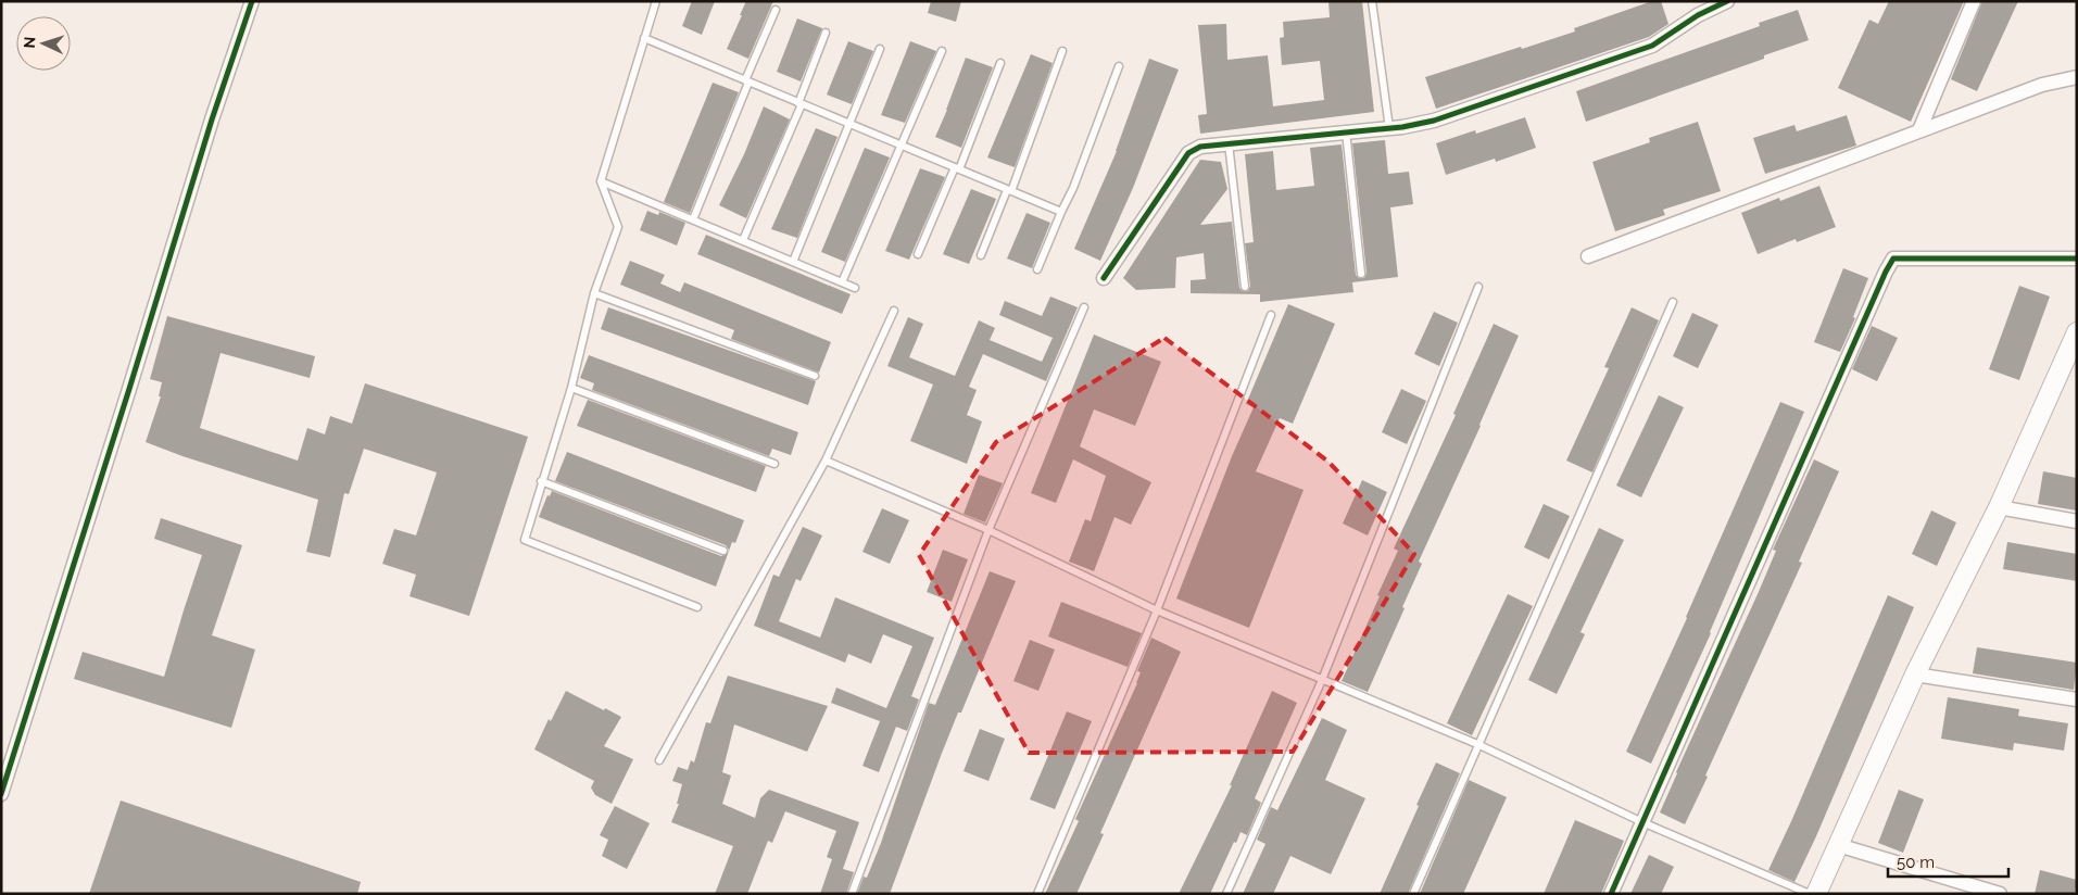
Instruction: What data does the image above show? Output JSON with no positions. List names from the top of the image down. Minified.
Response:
{"scale_bar":"50 m","north":"left"}
